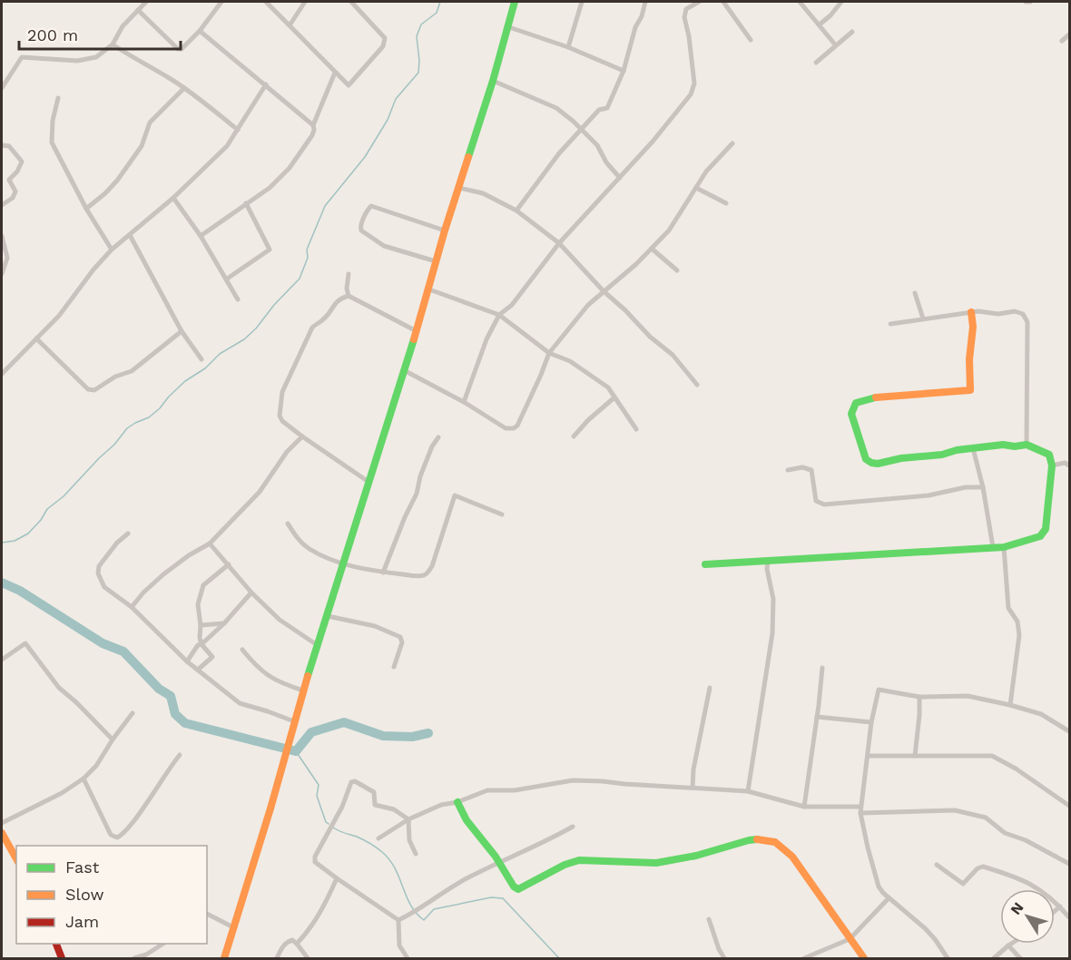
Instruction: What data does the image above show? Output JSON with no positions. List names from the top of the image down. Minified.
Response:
{"legend":["Fast","Slow","Jam"],"scale_bar":"200 m","north":"top left"}
